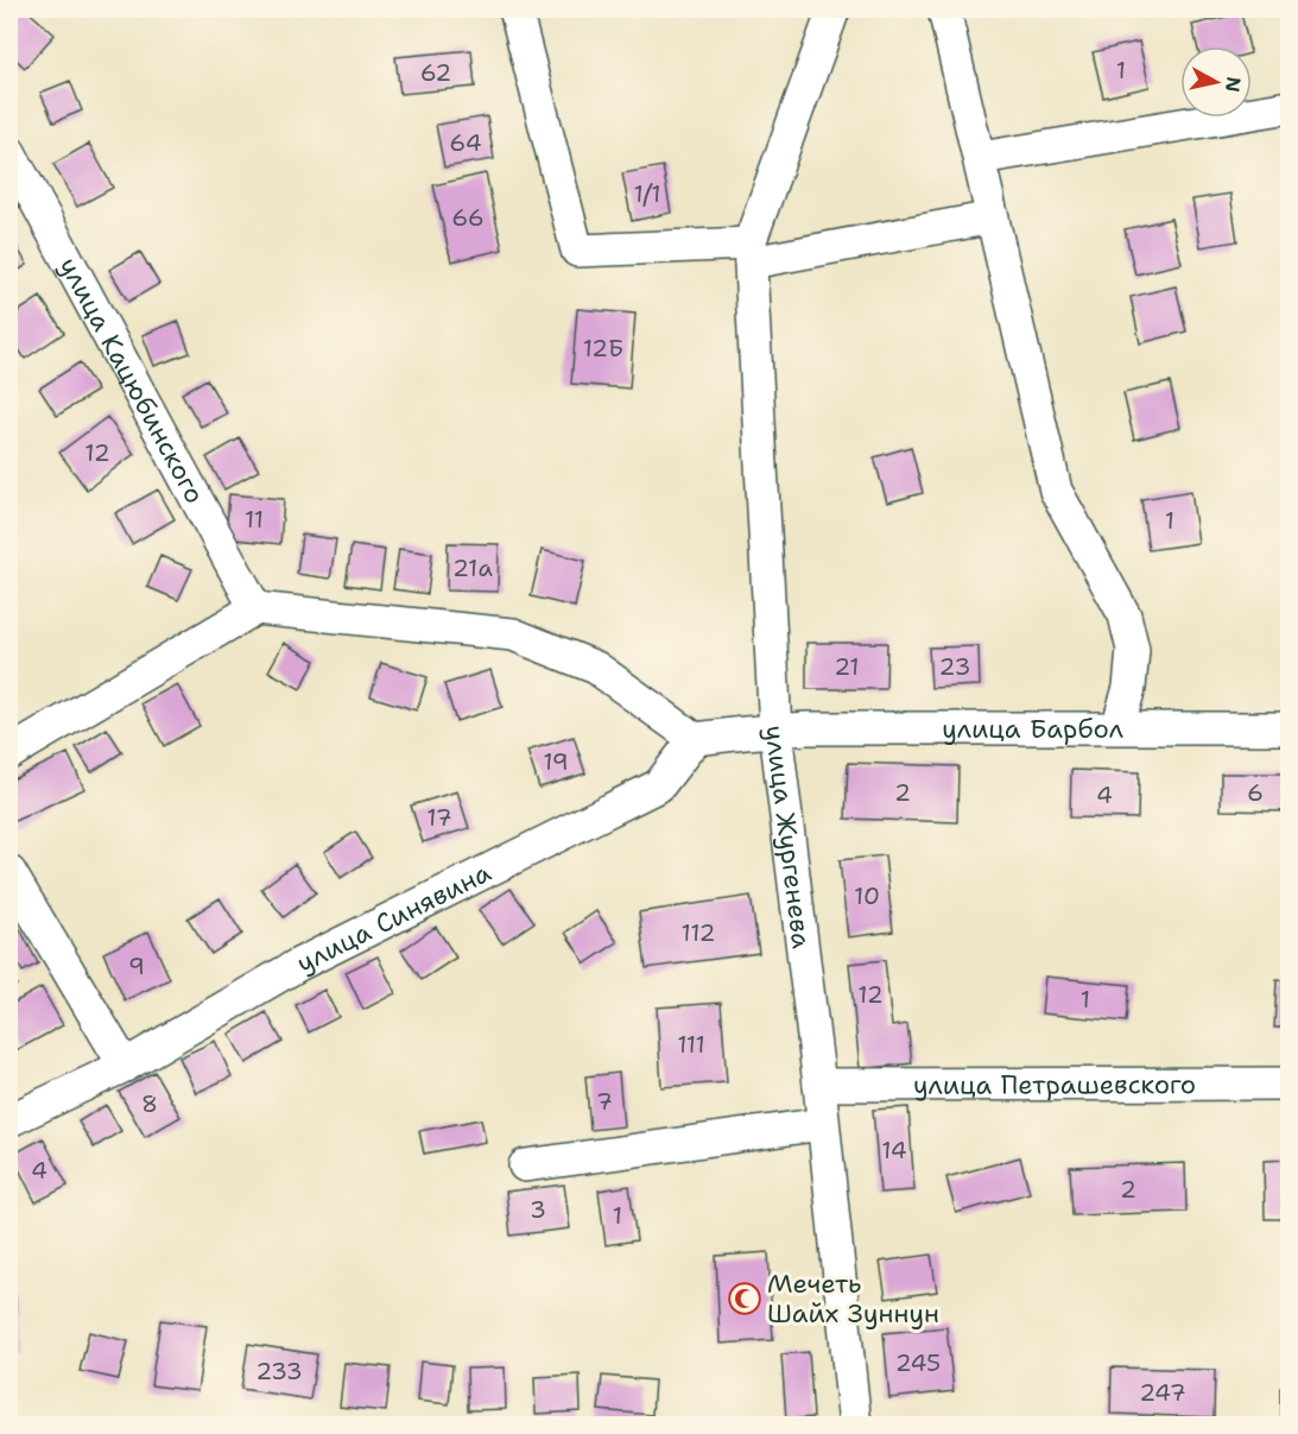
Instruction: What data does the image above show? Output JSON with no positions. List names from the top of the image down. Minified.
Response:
{"streets":{"street":["улица Кацюбинского","улица Барбол","улица Жургенева","улица Синявина","улица Петрашевского"]},"crossings":[["улица Барбол","улица Жургенева"],["улица Жургенева","улица Петрашевского"]],"places":{"mosque":["Мечеть Шайх Зуннун"]},"house_numbers":["1","62","64","1/1","66","12Б","12","11","1","21а","21","23","19","2","6","4","17","10","112","9","12","1","111","7","8","14","4","2","3","1","245","233","247"],"north":"right"}
